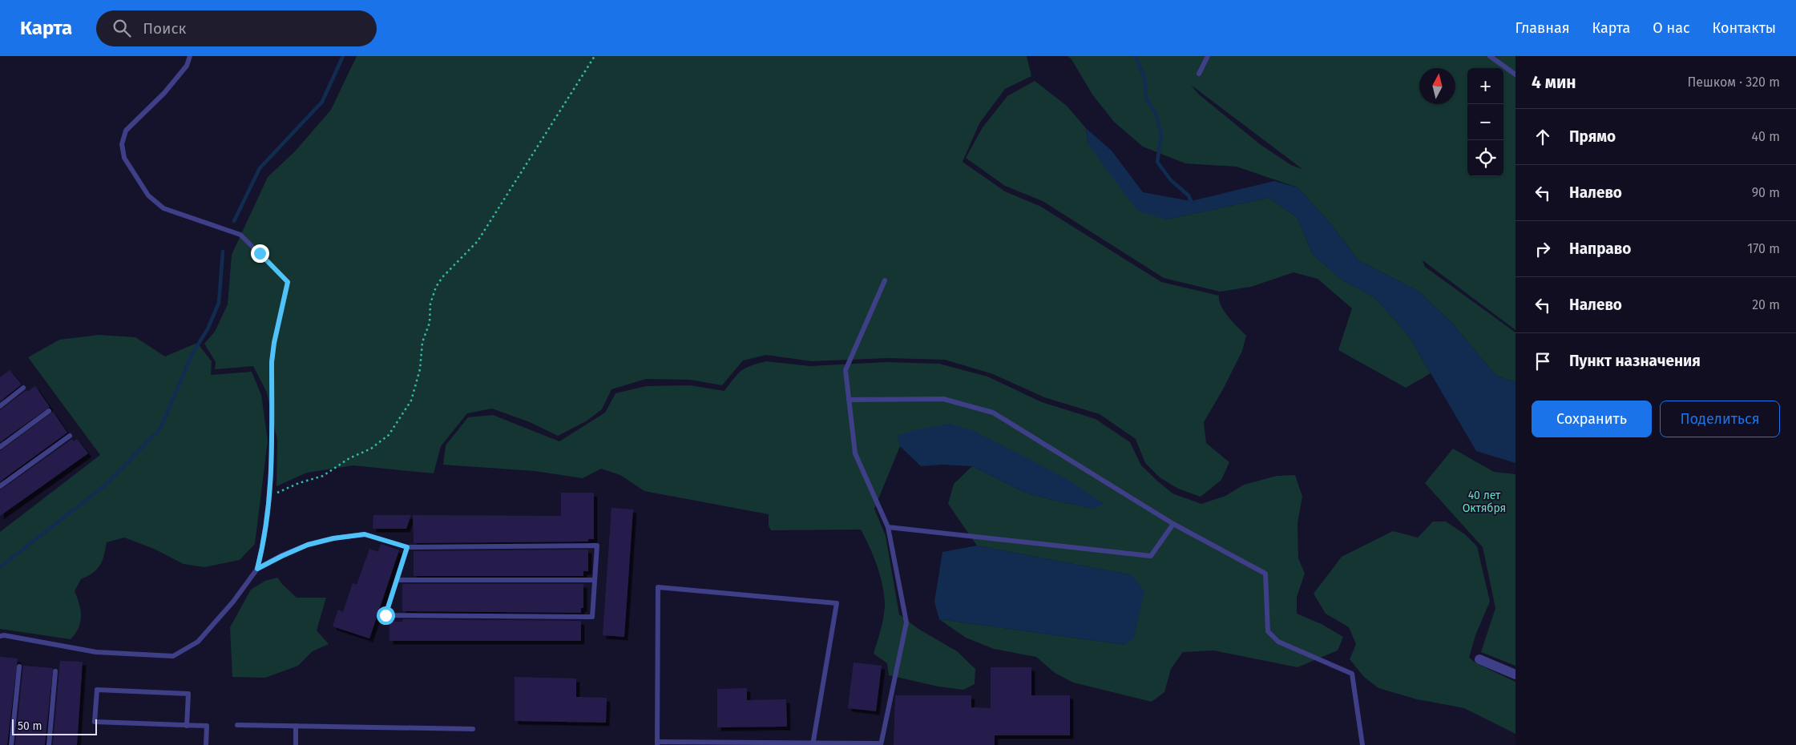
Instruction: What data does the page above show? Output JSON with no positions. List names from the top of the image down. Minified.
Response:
{"parks":["40 лет Октября"],"scale_bar":"50 m","north":"top","page":{"header":"Карта","search":"Поиск","nav":["Главная","Карта","О нас","Контакты"],"heading":["4 мин","Пешком · 320 m"],"map_buttons":["+","−"],"list":[["Прямо","40 m"],["Налево","90 m"],["Направо","170 m"],["Налево","20 m"],"Пункт назначения"],"buttons":["Сохранить","Поделиться"],"scale":"50 m"}}
